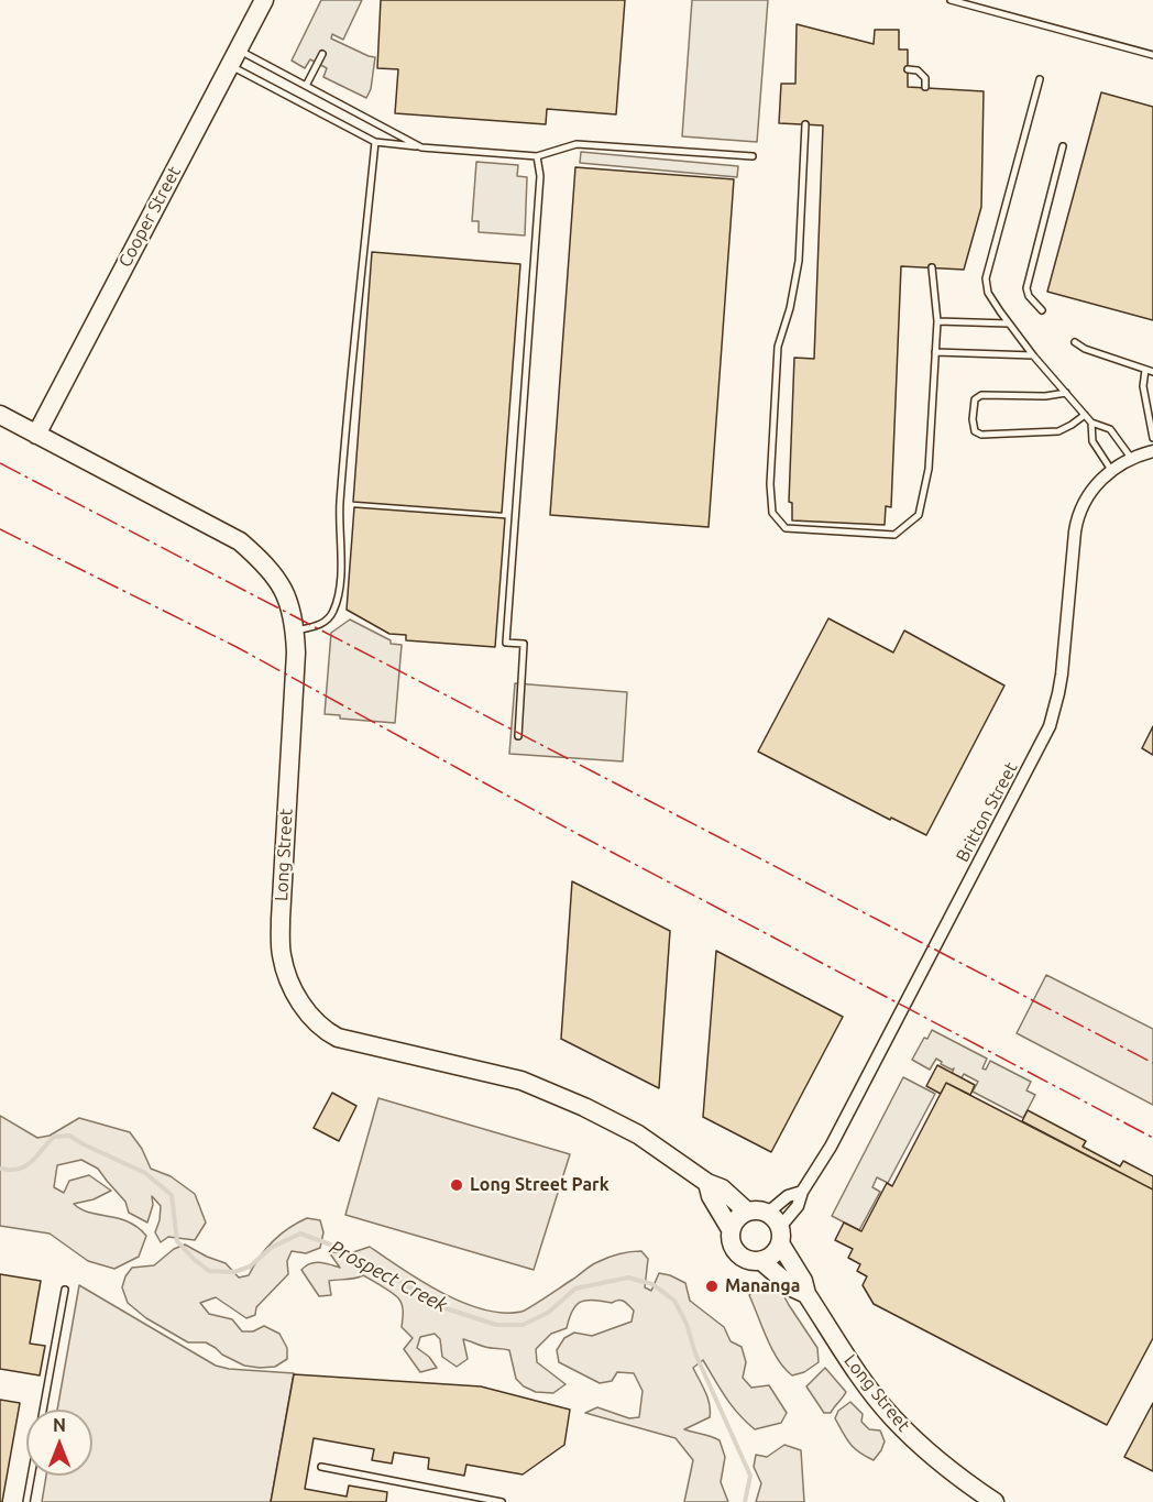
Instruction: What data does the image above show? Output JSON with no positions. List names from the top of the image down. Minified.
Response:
{"streets":{"street":["Cooper Street","Britton Street","Long Street"]},"crossings":[["Cooper Street","Long Street"],["Britton Street","Long Street"]],"water":["Prospect Creek"],"places":["Long Street Park","Mananga"],"north":"top"}
